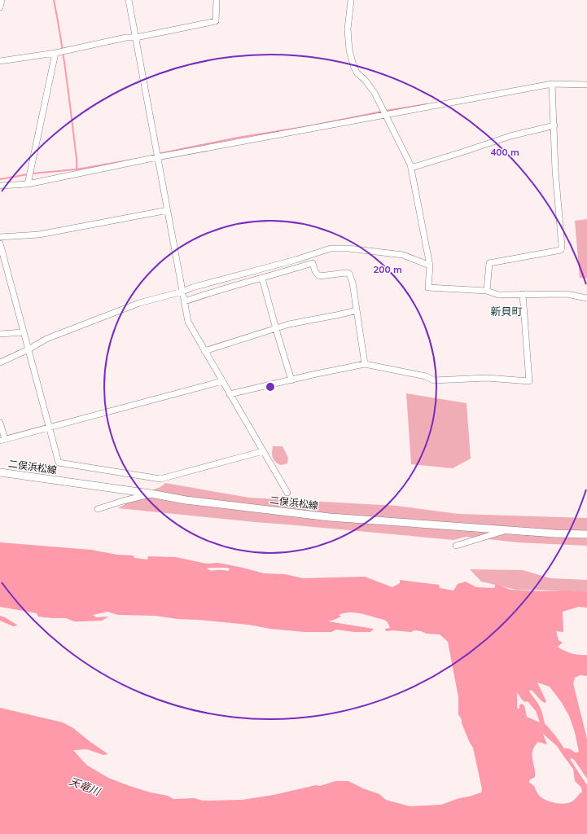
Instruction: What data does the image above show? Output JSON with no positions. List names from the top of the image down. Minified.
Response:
{"streets":{"main road":["二俣浜松線"]},"districts":["新貝町"],"water":["天竜川"],"rings":["400 m","200 m"]}
